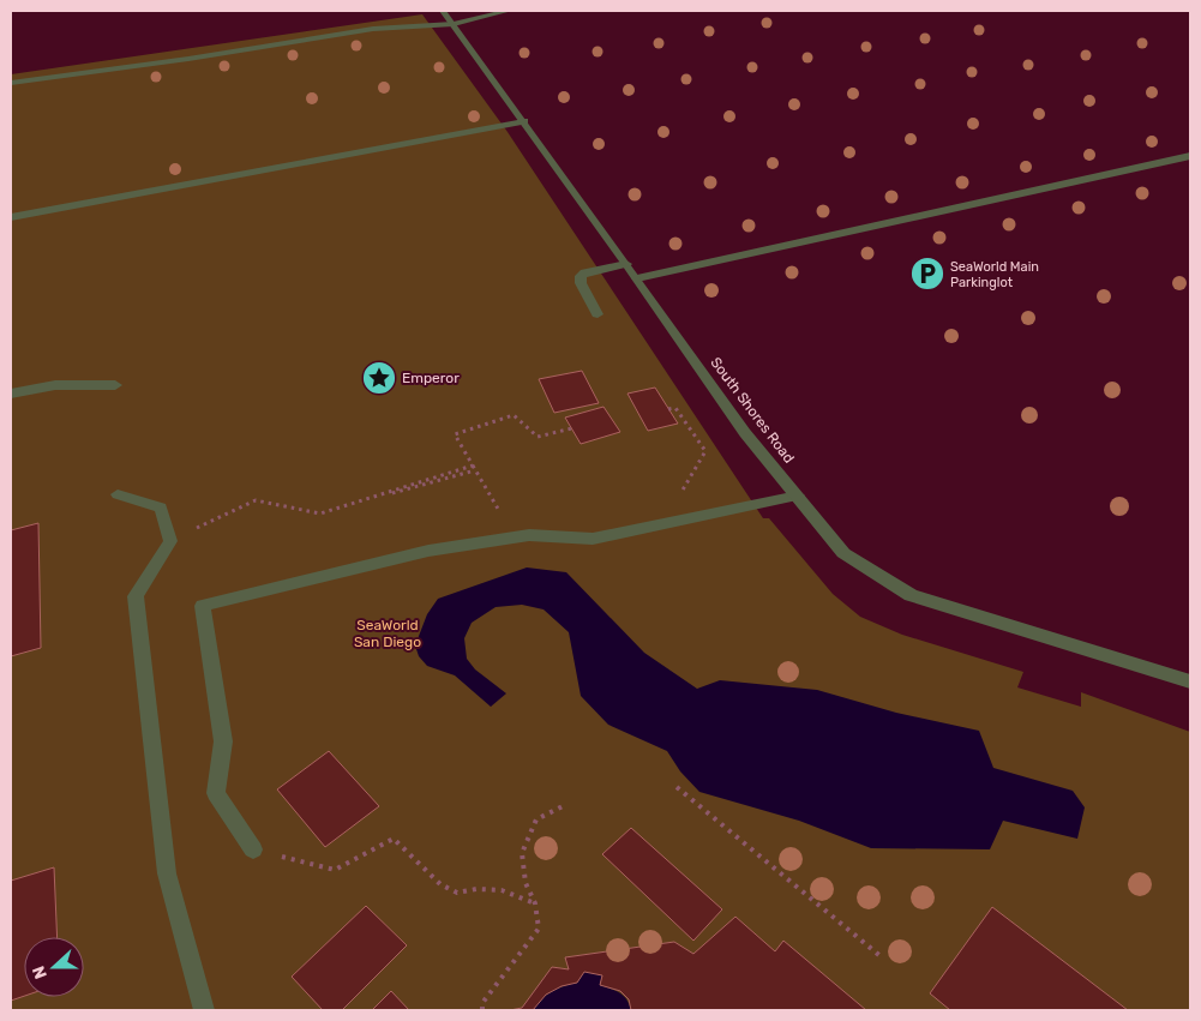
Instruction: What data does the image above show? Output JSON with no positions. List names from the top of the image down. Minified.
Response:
{"streets":{"street":["South Shores Road"]},"parks":["SeaWorld San Diego"],"places":{"parking":["SeaWorld Main Parkinglot"],"place":["Emperor"]},"north":"left"}
